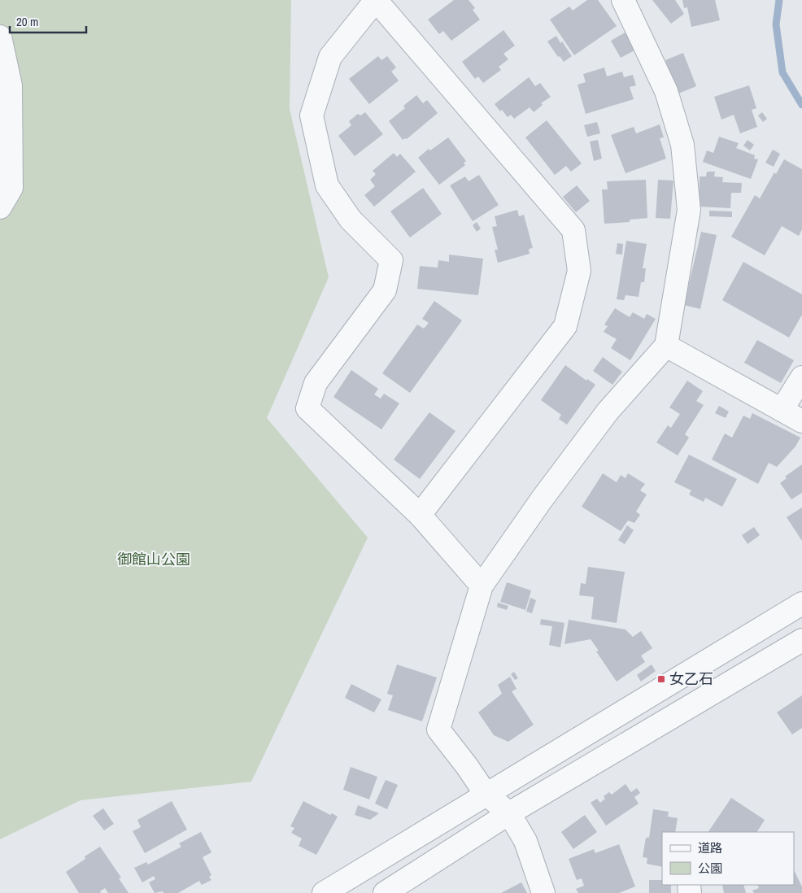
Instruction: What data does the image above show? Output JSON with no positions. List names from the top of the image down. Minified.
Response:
{"parks":["御館山公園"],"places":{"transit":["女乙石"]},"legend":["道路","公園"],"scale_bar":"20 m"}
